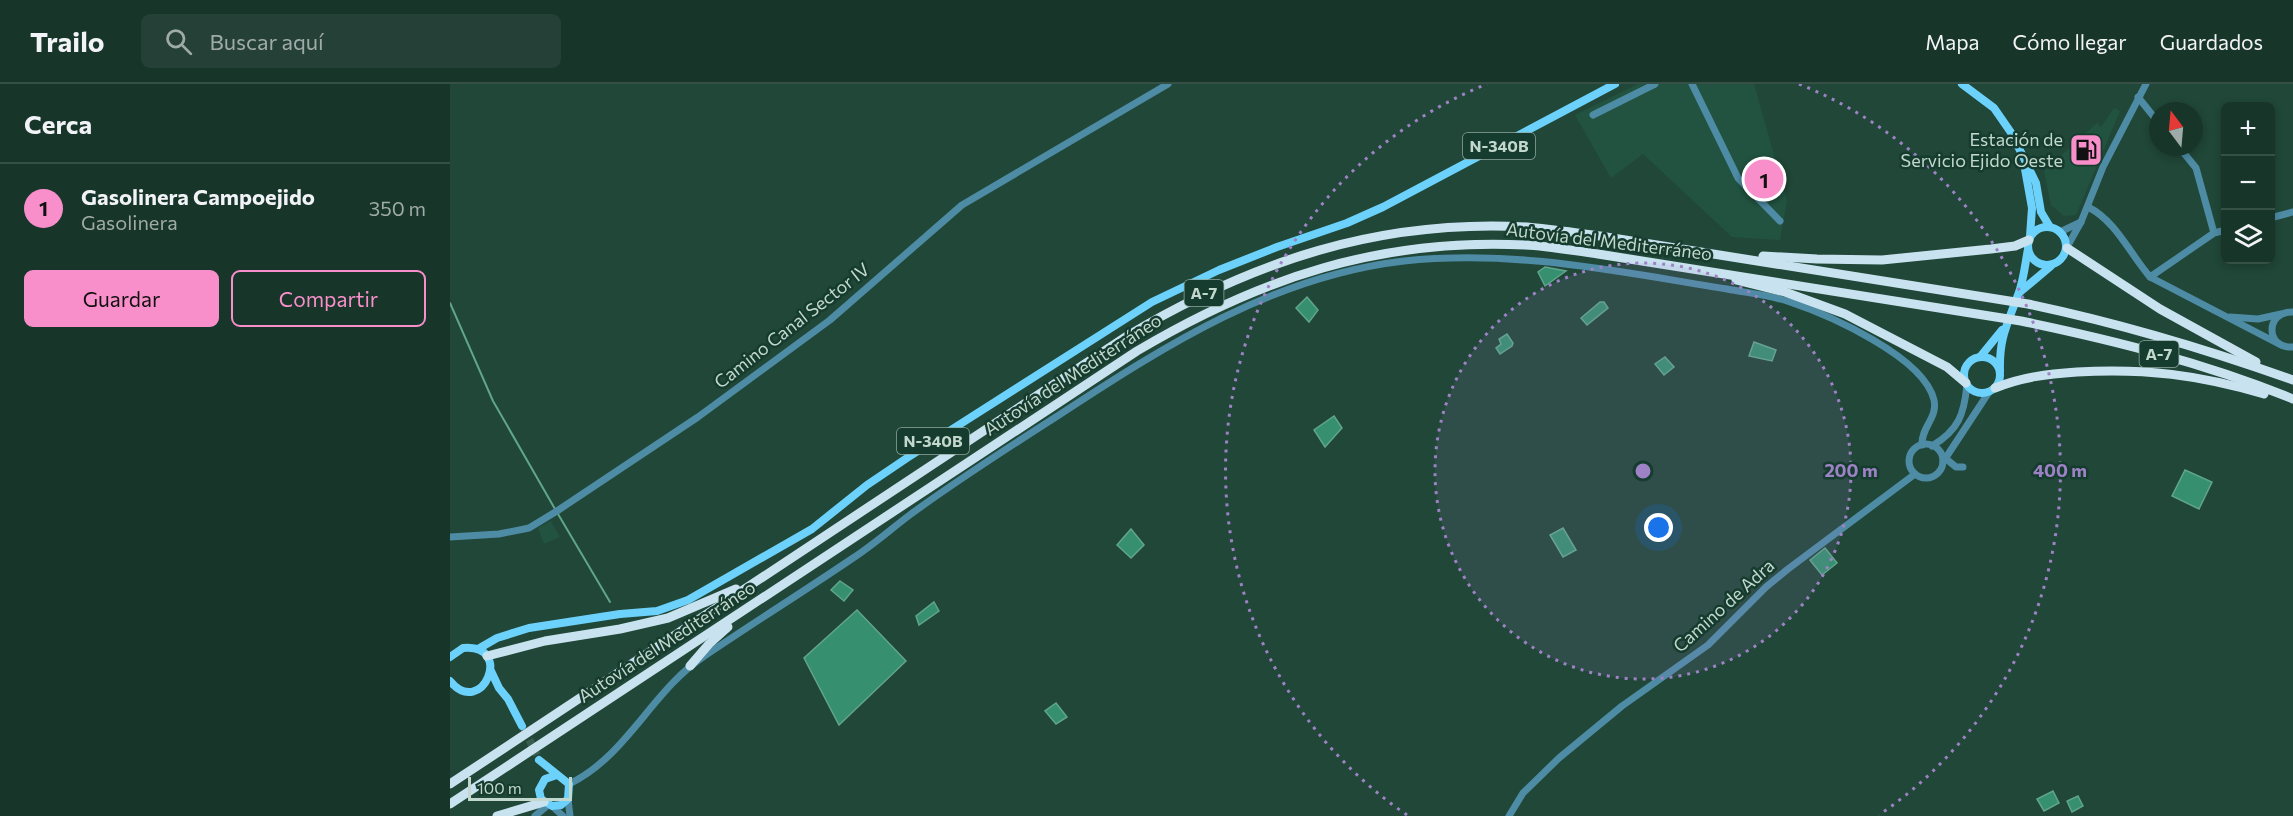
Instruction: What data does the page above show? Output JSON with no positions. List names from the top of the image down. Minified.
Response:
{"streets":{"highway":["Autovía del Mediterráneo","A-7"],"main road":["N-340B"],"street":["Camino Canal Sector IV","Camino de Adra"]},"places":{"fuel station":["Estación de Servicio Ejido Oeste"]},"scale_bar":"100 m","north":"top","page":{"header":"Trailo","search":"Buscar aquí","nav":["Mapa","Cómo llegar","Guardados"],"heading":"Cerca","map_buttons":["+","−"],"pins":"1","list":[{"mark":"1","name":"Gasolinera Campoejido","note":"Gasolinera","value":"350 m"}],"buttons":["Guardar","Compartir"],"scale":"100 m"},"rings":["200 m","400 m"]}
